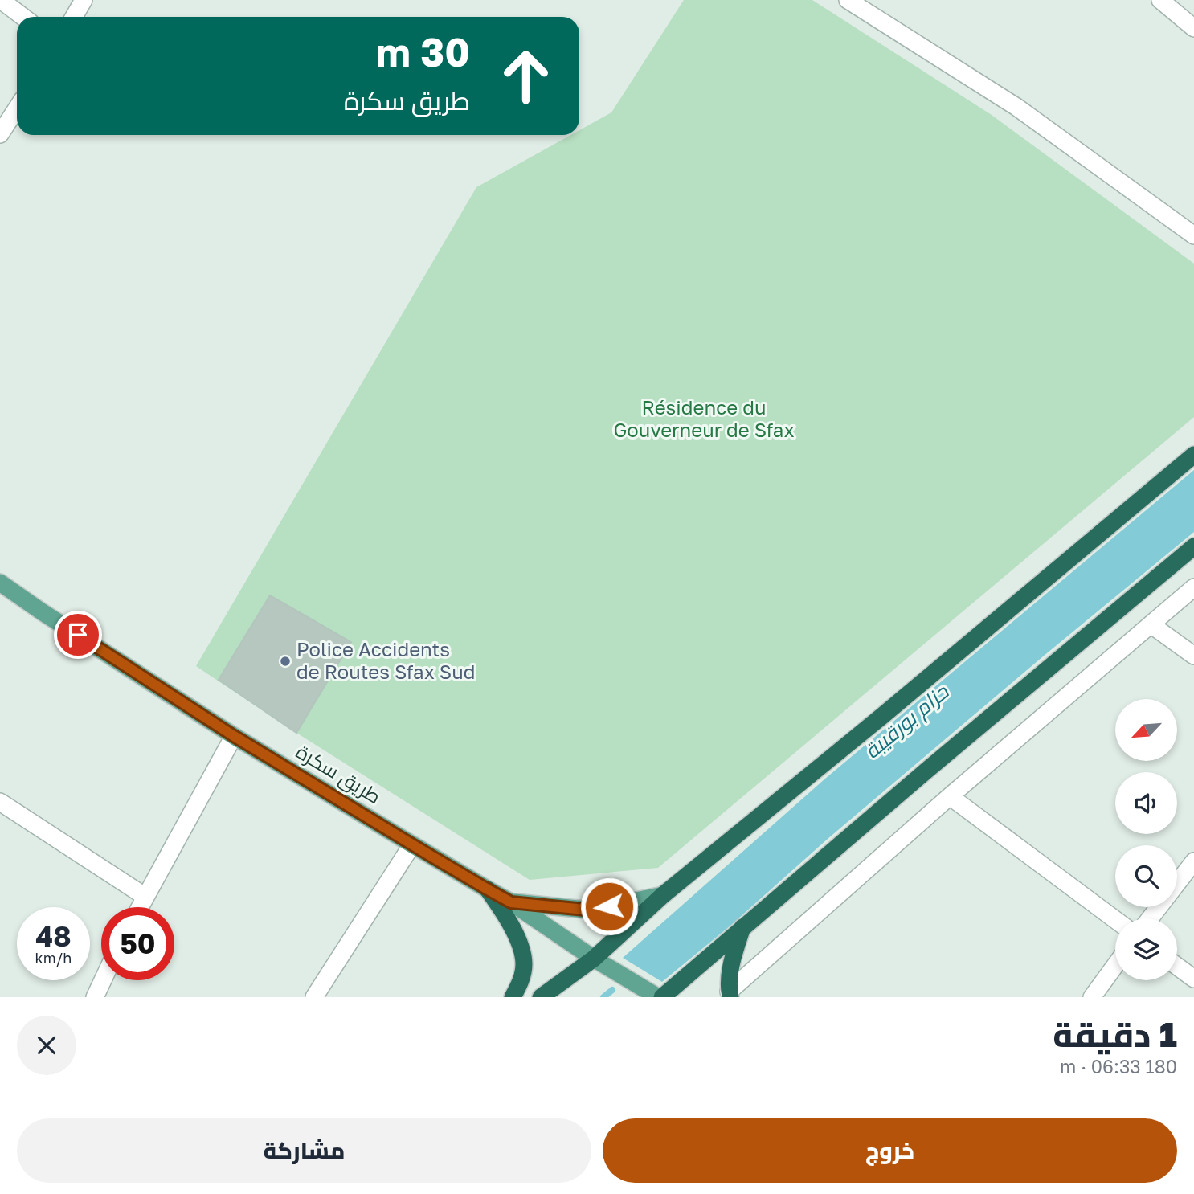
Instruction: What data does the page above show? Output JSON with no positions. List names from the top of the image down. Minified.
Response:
{"streets":{"main road":["طريق سكرة"]},"water":["حزام بورقيبة"],"parks":["Résidence du Gouverneur de Sfax"],"places":["Police Accidents de Routes Sfax Sud"],"north":"bottom left","page":{"turn":["30 m","طريق سكرة"],"speed":"48 km/h","limit":"50","heading":["1 دقيقة","180 m · 06:33"],"buttons":["خروج","مشاركة"]}}
